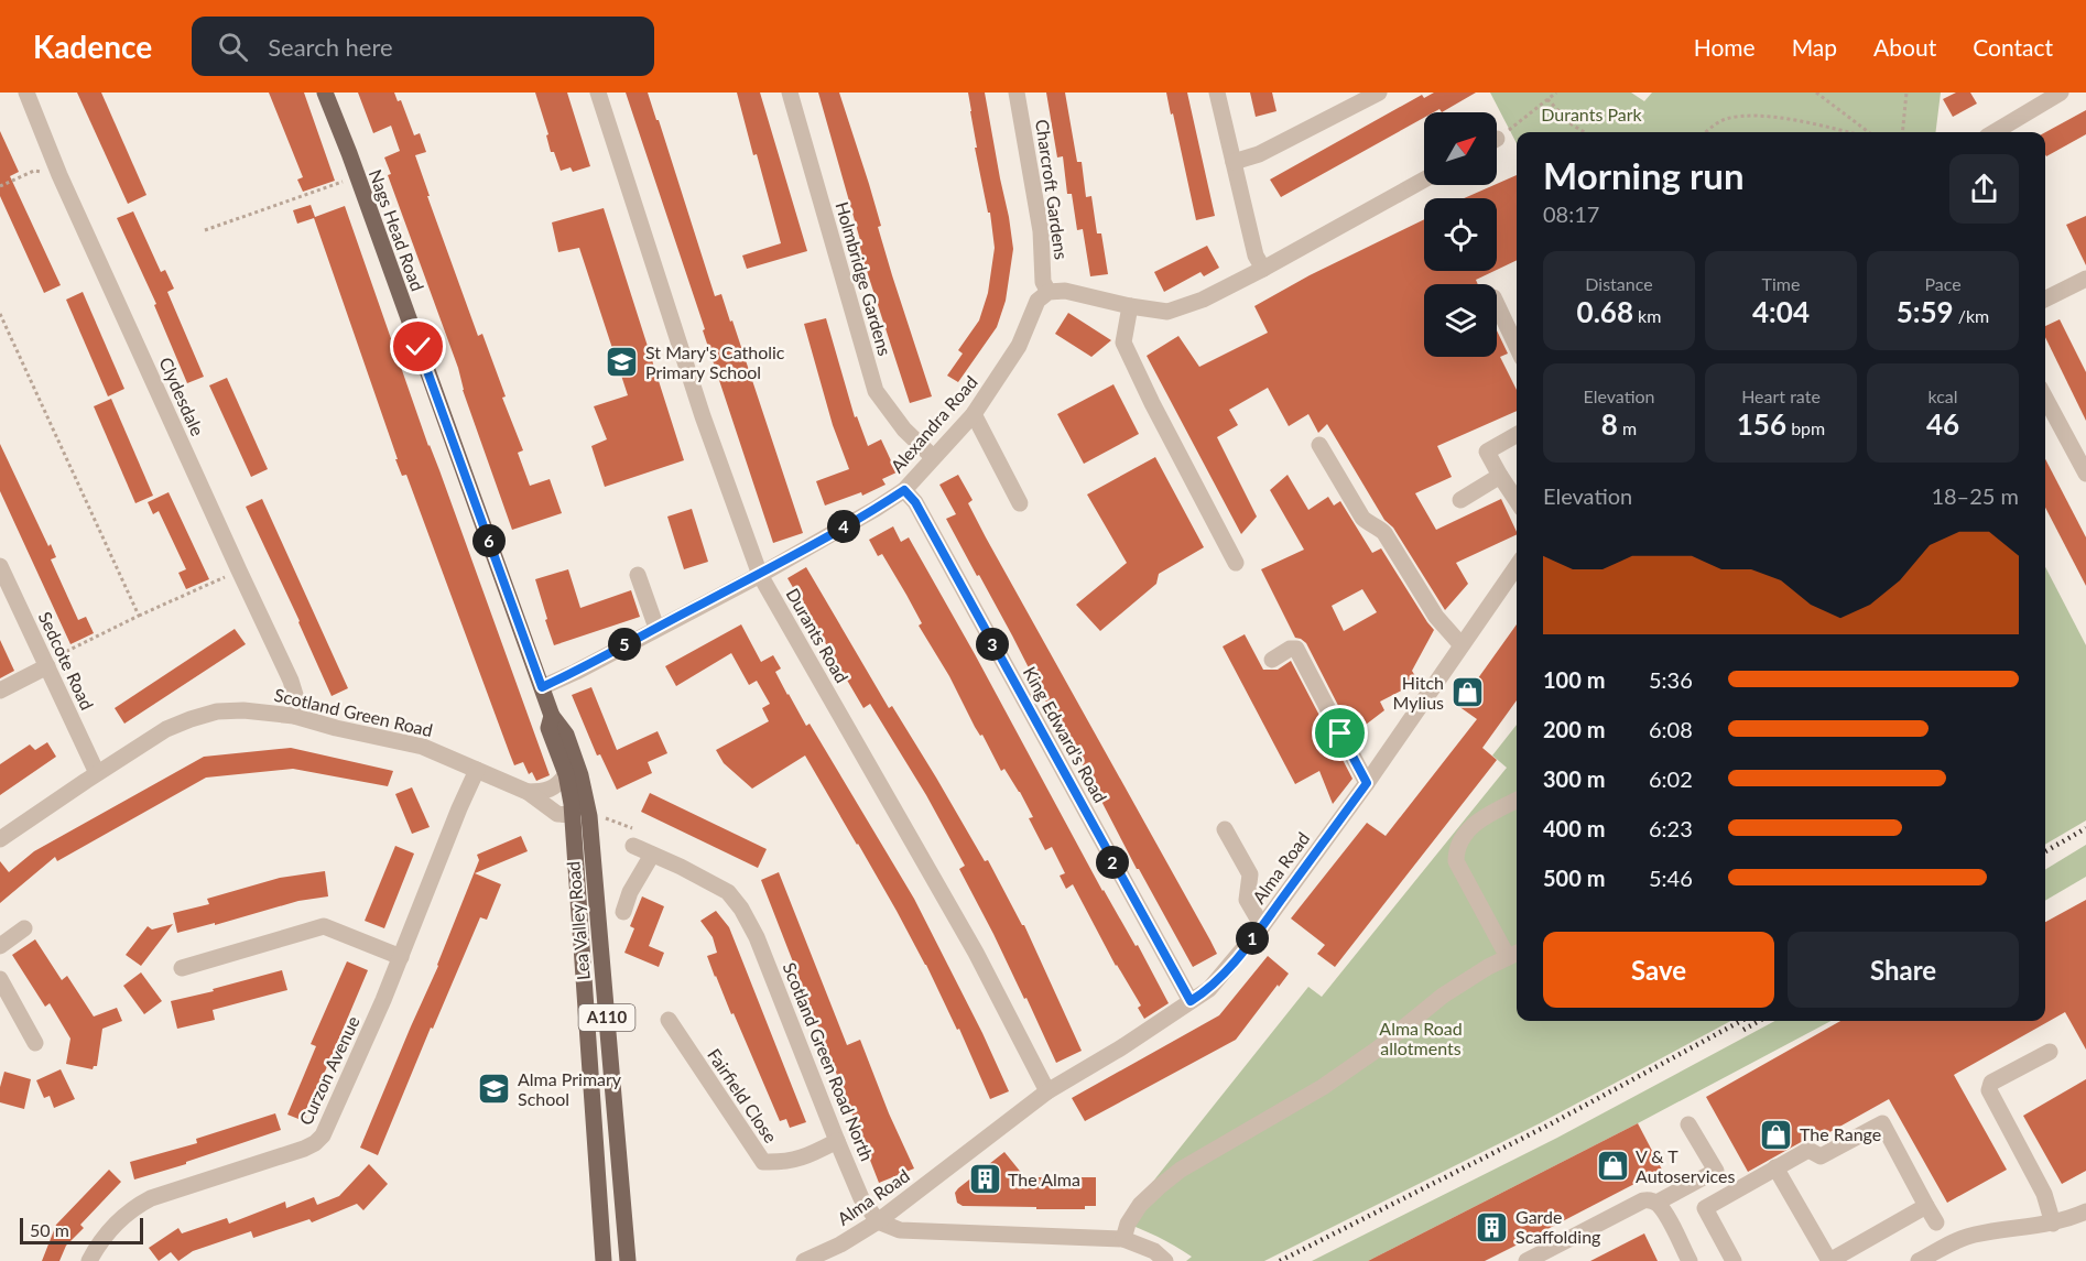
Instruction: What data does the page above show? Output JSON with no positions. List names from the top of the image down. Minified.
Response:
{"streets":{"main road":["Nags Head Road","Lea Valley Road","A110"],"street":["Charcroft Gardens","Holmbridge Gardens","Clydesdale","Alexandra Road","Durants Road","Sedcote Road","Scotland Green Road","King Edward's Road","Alma Road","Scotland Green Road North","Curzon Avenue","Fairfield Close"]},"crossings":[["Charcroft Gardens","Alexandra Road"],["Nags Head Road","Alexandra Road"],["Nags Head Road","Lea Valley Road"],["Holmbridge Gardens","Alexandra Road"],["Clydesdale","Scotland Green Road"],["Alexandra Road","Durants Road"],["Alexandra Road","King Edward's Road"],["Durants Road","Alma Road"],["Sedcote Road","Scotland Green Road"],["Scotland Green Road","Lea Valley Road"],["Scotland Green Road","Curzon Avenue"],["King Edward's Road","Alma Road"],["Alma Road","Scotland Green Road North"],["Scotland Green Road North","Fairfield Close"]],"parks":["Durants Park","Alma Road allotments"],"places":{"school or university":["St Mary's Catholic Primary School","Alma Primary School"],"shop":["Hitch Mylius","The Range","V & T Autoservices"],"building":["The Alma","Garde Scaffolding"]},"scale_bar":"50 m","north":"top right","page":{"header":"Kadence","search":"Search here","nav":["Home","Map","About","Contact"],"heading":["Morning run","08:17"],"stats":[["Distance","0.68 km"],["Time","4:04"],["Pace","5:59 /km"],["Elevation","8 m"],["Heart rate","156 bpm"],["kcal","46"]],"chart":["Elevation","18–25 m"],"pins":["4","6","3","5","2","1"],"list":[{"name":"100 m","note":"5:36"},{"name":"200 m","note":"6:08"},{"name":"300 m","note":"6:02"},{"name":"400 m","note":"6:23"},{"name":"500 m","note":"5:46"}],"buttons":["Save","Share"],"scale":"50 m"}}
